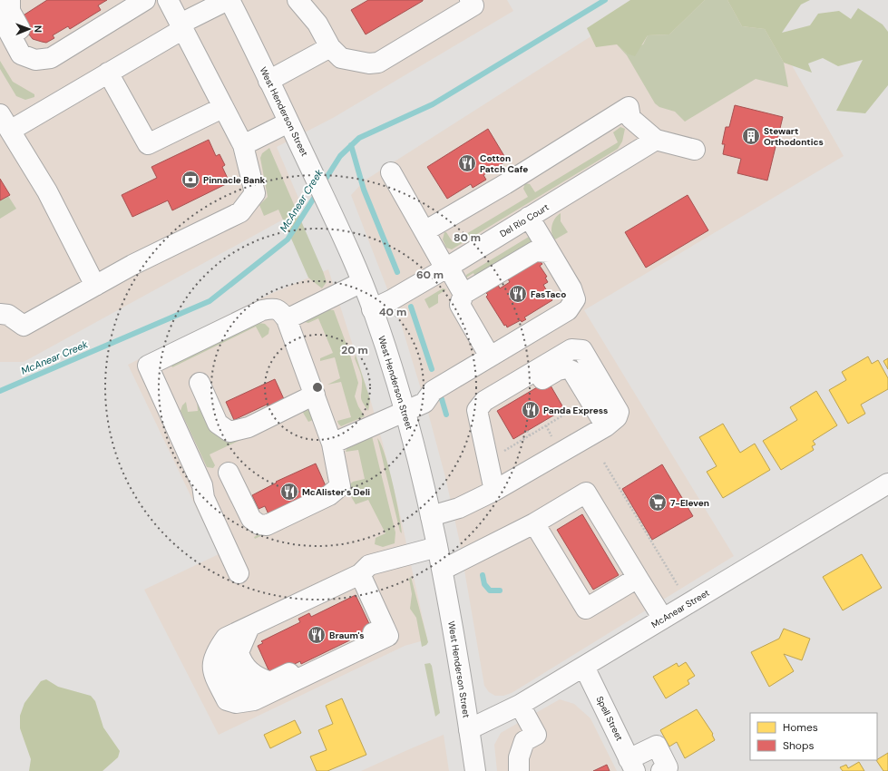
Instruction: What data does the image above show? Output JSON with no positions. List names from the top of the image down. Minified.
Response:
{"streets":{"street":["West Henderson Street","Del Rio Court","McAnear Street","Spell Street"]},"crossings":[["West Henderson Street","Del Rio Court"],["West Henderson Street","McAnear Street"],["McAnear Street","Spell Street"]],"water":["McAnear Creek"],"places":{"building":["Stewart Orthodontics"],"restaurant":["Cotton Patch Cafe","FasTaco","Panda Express","McAlister's Deli","Braum's"],"bank":["Pinnacle Bank"],"supermarket":["7-Eleven"]},"legend":["Homes","Shops"],"north":"right","rings":["80 m","60 m","40 m","20 m"]}
